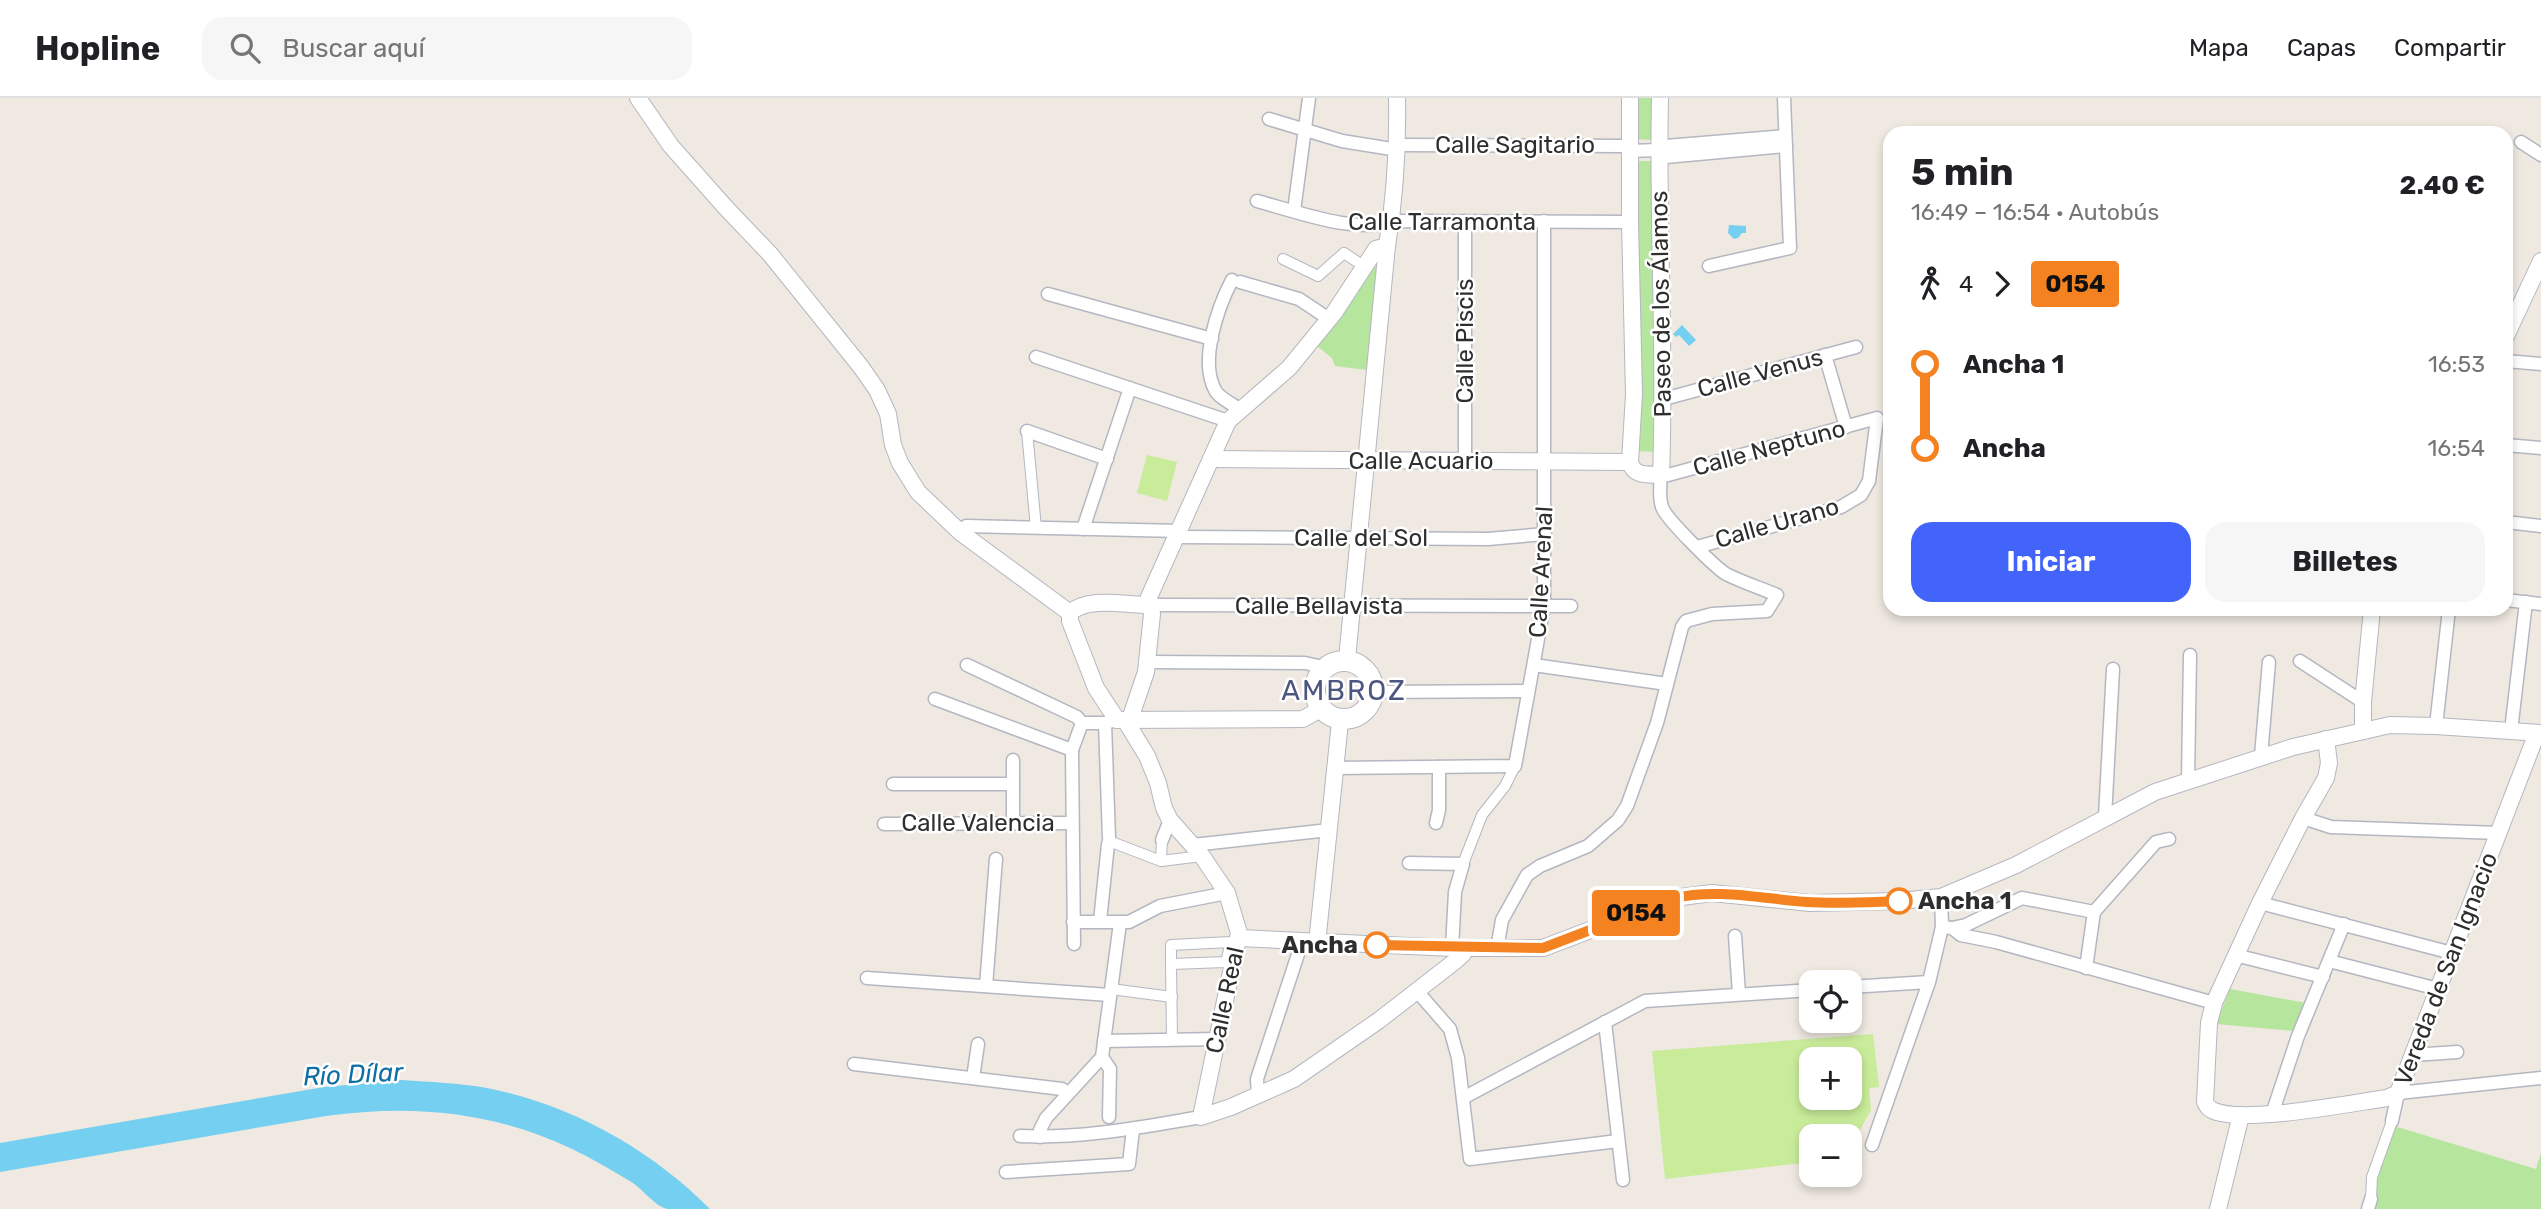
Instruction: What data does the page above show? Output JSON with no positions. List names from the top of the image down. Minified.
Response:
{"streets":{"street":["Calle Sagitario","Calle Tarramonta","Paseo de los Álamos","Calle Piscis","Calle Venus","Calle Neptuno","Calle Acuario","Calle Urano","Calle del Sol","Calle Arenal","Calle Bellavista","Calle Valencia","Vereda de San Ignacio","Calle Real"]},"crossings":[["Calle Sagitario","Paseo de los Álamos"],["Calle Tarramonta","Paseo de los Álamos"],["Calle Tarramonta","Calle Piscis"],["Calle Tarramonta","Calle Arenal"],["Paseo de los Álamos","Calle Venus"],["Paseo de los Álamos","Calle Neptuno"],["Paseo de los Álamos","Calle Acuario"],["Calle Piscis","Calle Acuario"],["Calle Neptuno","Calle Urano"],["Calle Acuario","Calle Arenal"],["Calle del Sol","Calle Arenal"],["Calle Arenal","Calle Bellavista"],["Calle Bellavista","Calle Real"]],"districts":["AMBROZ"],"water":["Río Dílar"],"places":["Ancha 1","Ancha"],"lines":["bus line 0154"],"page":{"header":"Hopline","search":"Buscar aquí","nav":["Mapa","Capas","Compartir"],"on_map":"0154","heading":["5 min","16:49 – 16:54 · Autobús","2.40 €"],"legs":["4","0154"],"list":[{"name":"Ancha 1","value":"16:53"},{"name":"Ancha","value":"16:54"}],"buttons":["Iniciar","Billetes"],"map_buttons":["+","−"]}}
